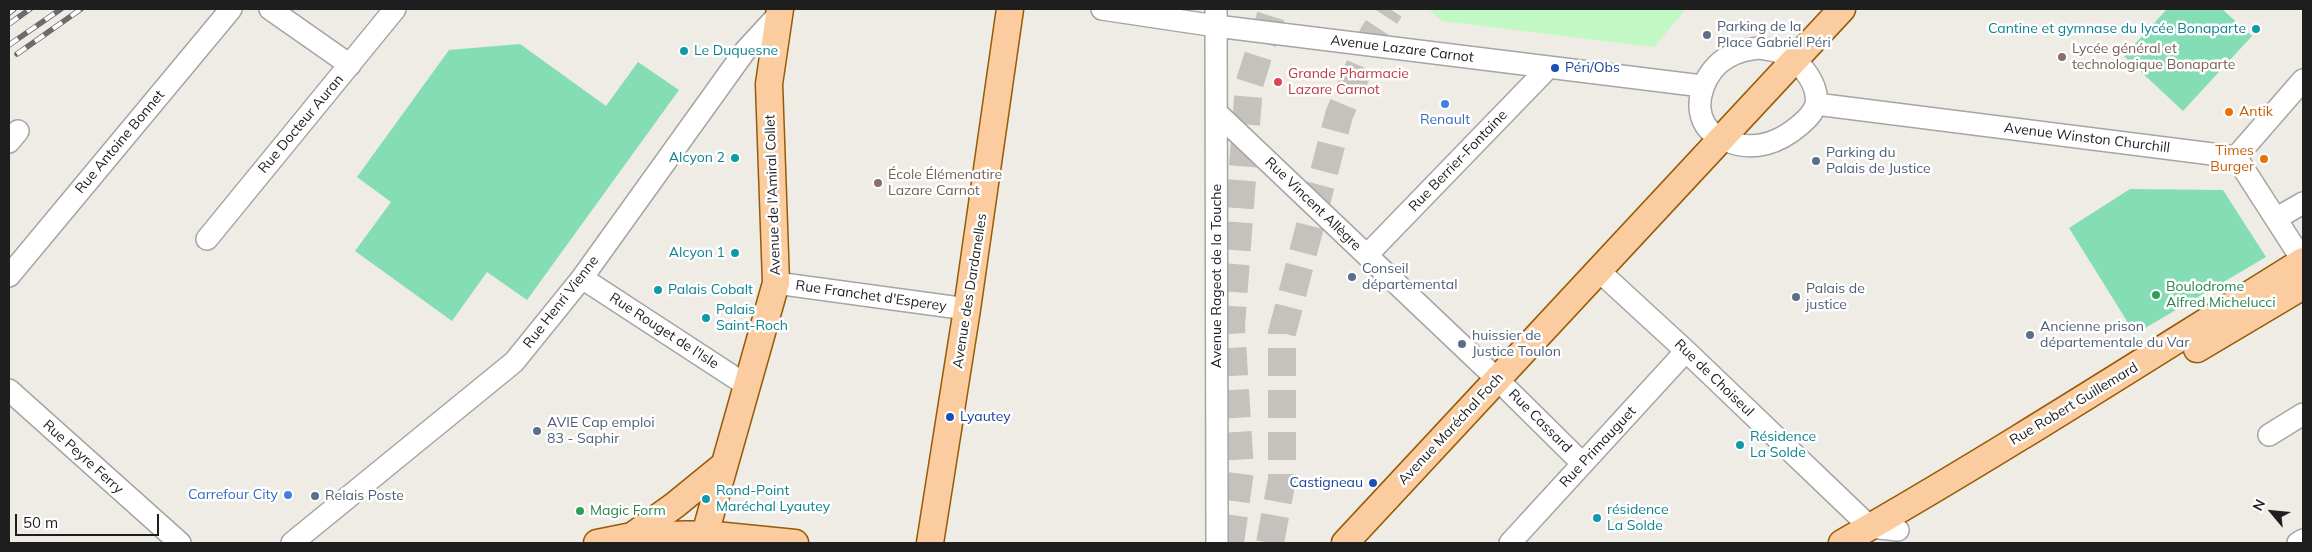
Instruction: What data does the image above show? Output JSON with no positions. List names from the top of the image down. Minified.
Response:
{"streets":{"main road":["Avenue de l'Amiral Collet","Avenue des Dardanelles","Rue Robert Guillemard","Avenue Maréchal Foch"],"street":["Avenue Lazare Carnot","Rue Docteur Auran","Avenue Winston Churchill","Rue Antoine Bonnet","Rue Berrier-Fontaine","Rue Vincent Allègre","Avenue Rageot de la Touche","Rue Franchet d'Esperey","Rue Henri Vienne","Rue Rouget de l'Isle","Rue de Choiseul","Rue Cassard","Rue Primauguet","Rue Peyre Ferry"]},"crossings":[["Avenue Lazare Carnot","Rue Berrier-Fontaine"],["Avenue Lazare Carnot","Avenue Rageot de la Touche"],["Rue Berrier-Fontaine","Rue Vincent Allègre"],["Avenue de l'Amiral Collet","Rue Franchet d'Esperey"],["Avenue de l'Amiral Collet","Rue Henri Vienne"],["Avenue de l'Amiral Collet","Rue Rouget de l'Isle"],["Rue Vincent Allègre","Avenue Rageot de la Touche"],["Rue Vincent Allègre","Rue Cassard"],["Rue Vincent Allègre","Avenue Maréchal Foch"],["Avenue des Dardanelles","Rue Franchet d'Esperey"],["Rue Henri Vienne","Rue Rouget de l'Isle"],["Rue de Choiseul","Rue Robert Guillemard"],["Rue de Choiseul","Avenue Maréchal Foch"],["Rue de Choiseul","Rue Primauguet"],["Rue Cassard","Avenue Maréchal Foch"],["Rue Cassard","Rue Primauguet"]],"places":["Cantine et gymnase du lycée Bonaparte","Parking de la Place Gabriel Péri","Le Duquesne","Lycée général et technologique Bonaparte","Péri/Obs","Grande Pharmacie Lazare Carnot","Renault","Antik","Alcyon 2","Times Burger","Parking du Palais de Justice","École Élémenatire Lazare Carnot","Alcyon 1","Conseil départemental","Palais Cobalt","Boulodrome Alfred Michelucci","Palais de justice","Palais Saint-Roch","Ancienne prison départementale du Var","huissier de Justice Toulon","Lyautey","AVIE Cap emploi 83 - Saphir","Résidence La Solde","Castigneau","Carrefour City","Relais Poste","Rond-Point Maréchal Lyautey","Magic Form","résidence La Solde"],"scale_bar":"50 m","north":"top left"}
